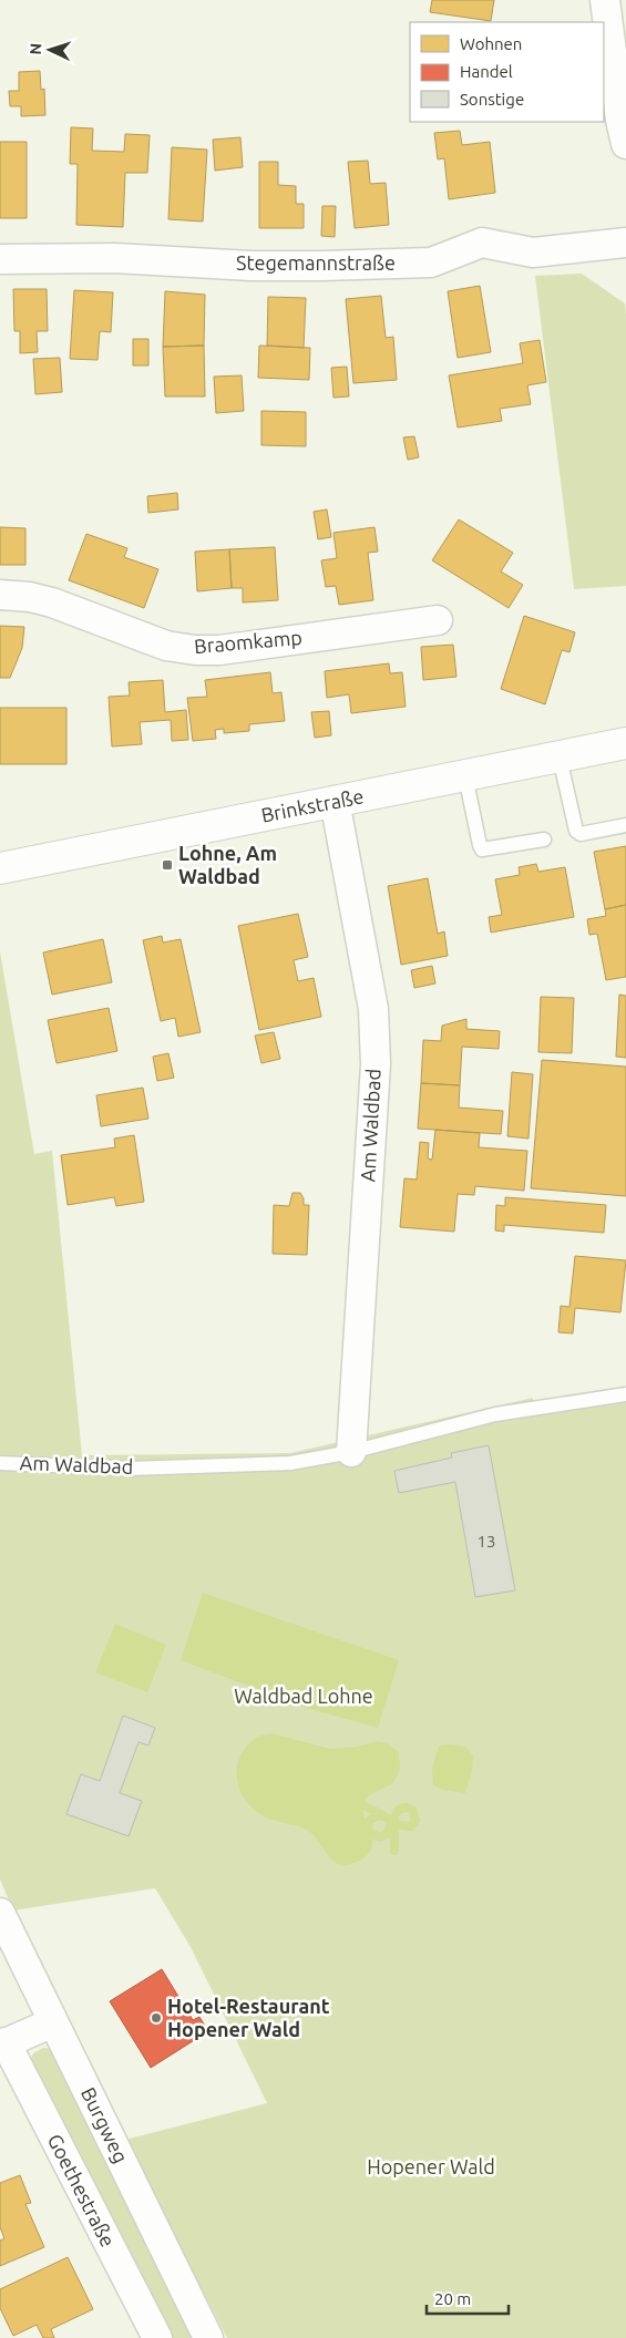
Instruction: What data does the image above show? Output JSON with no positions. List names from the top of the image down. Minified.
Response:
{"streets":{"street":["Stegemannstraße","Braomkamp","Brinkstraße","Am Waldbad","Burgweg","Goethestraße"]},"crossings":[["Brinkstraße","Am Waldbad"]],"parks":["Waldbad Lohne","Hopener Wald"],"places":{"transit":["Lohne, Am Waldbad"],"other":["Hotel-Restaurant Hopener Wald"]},"house_numbers":["13"],"legend":["Wohnen","Handel","Sonstige"],"scale_bar":"20 m","north":"left"}
